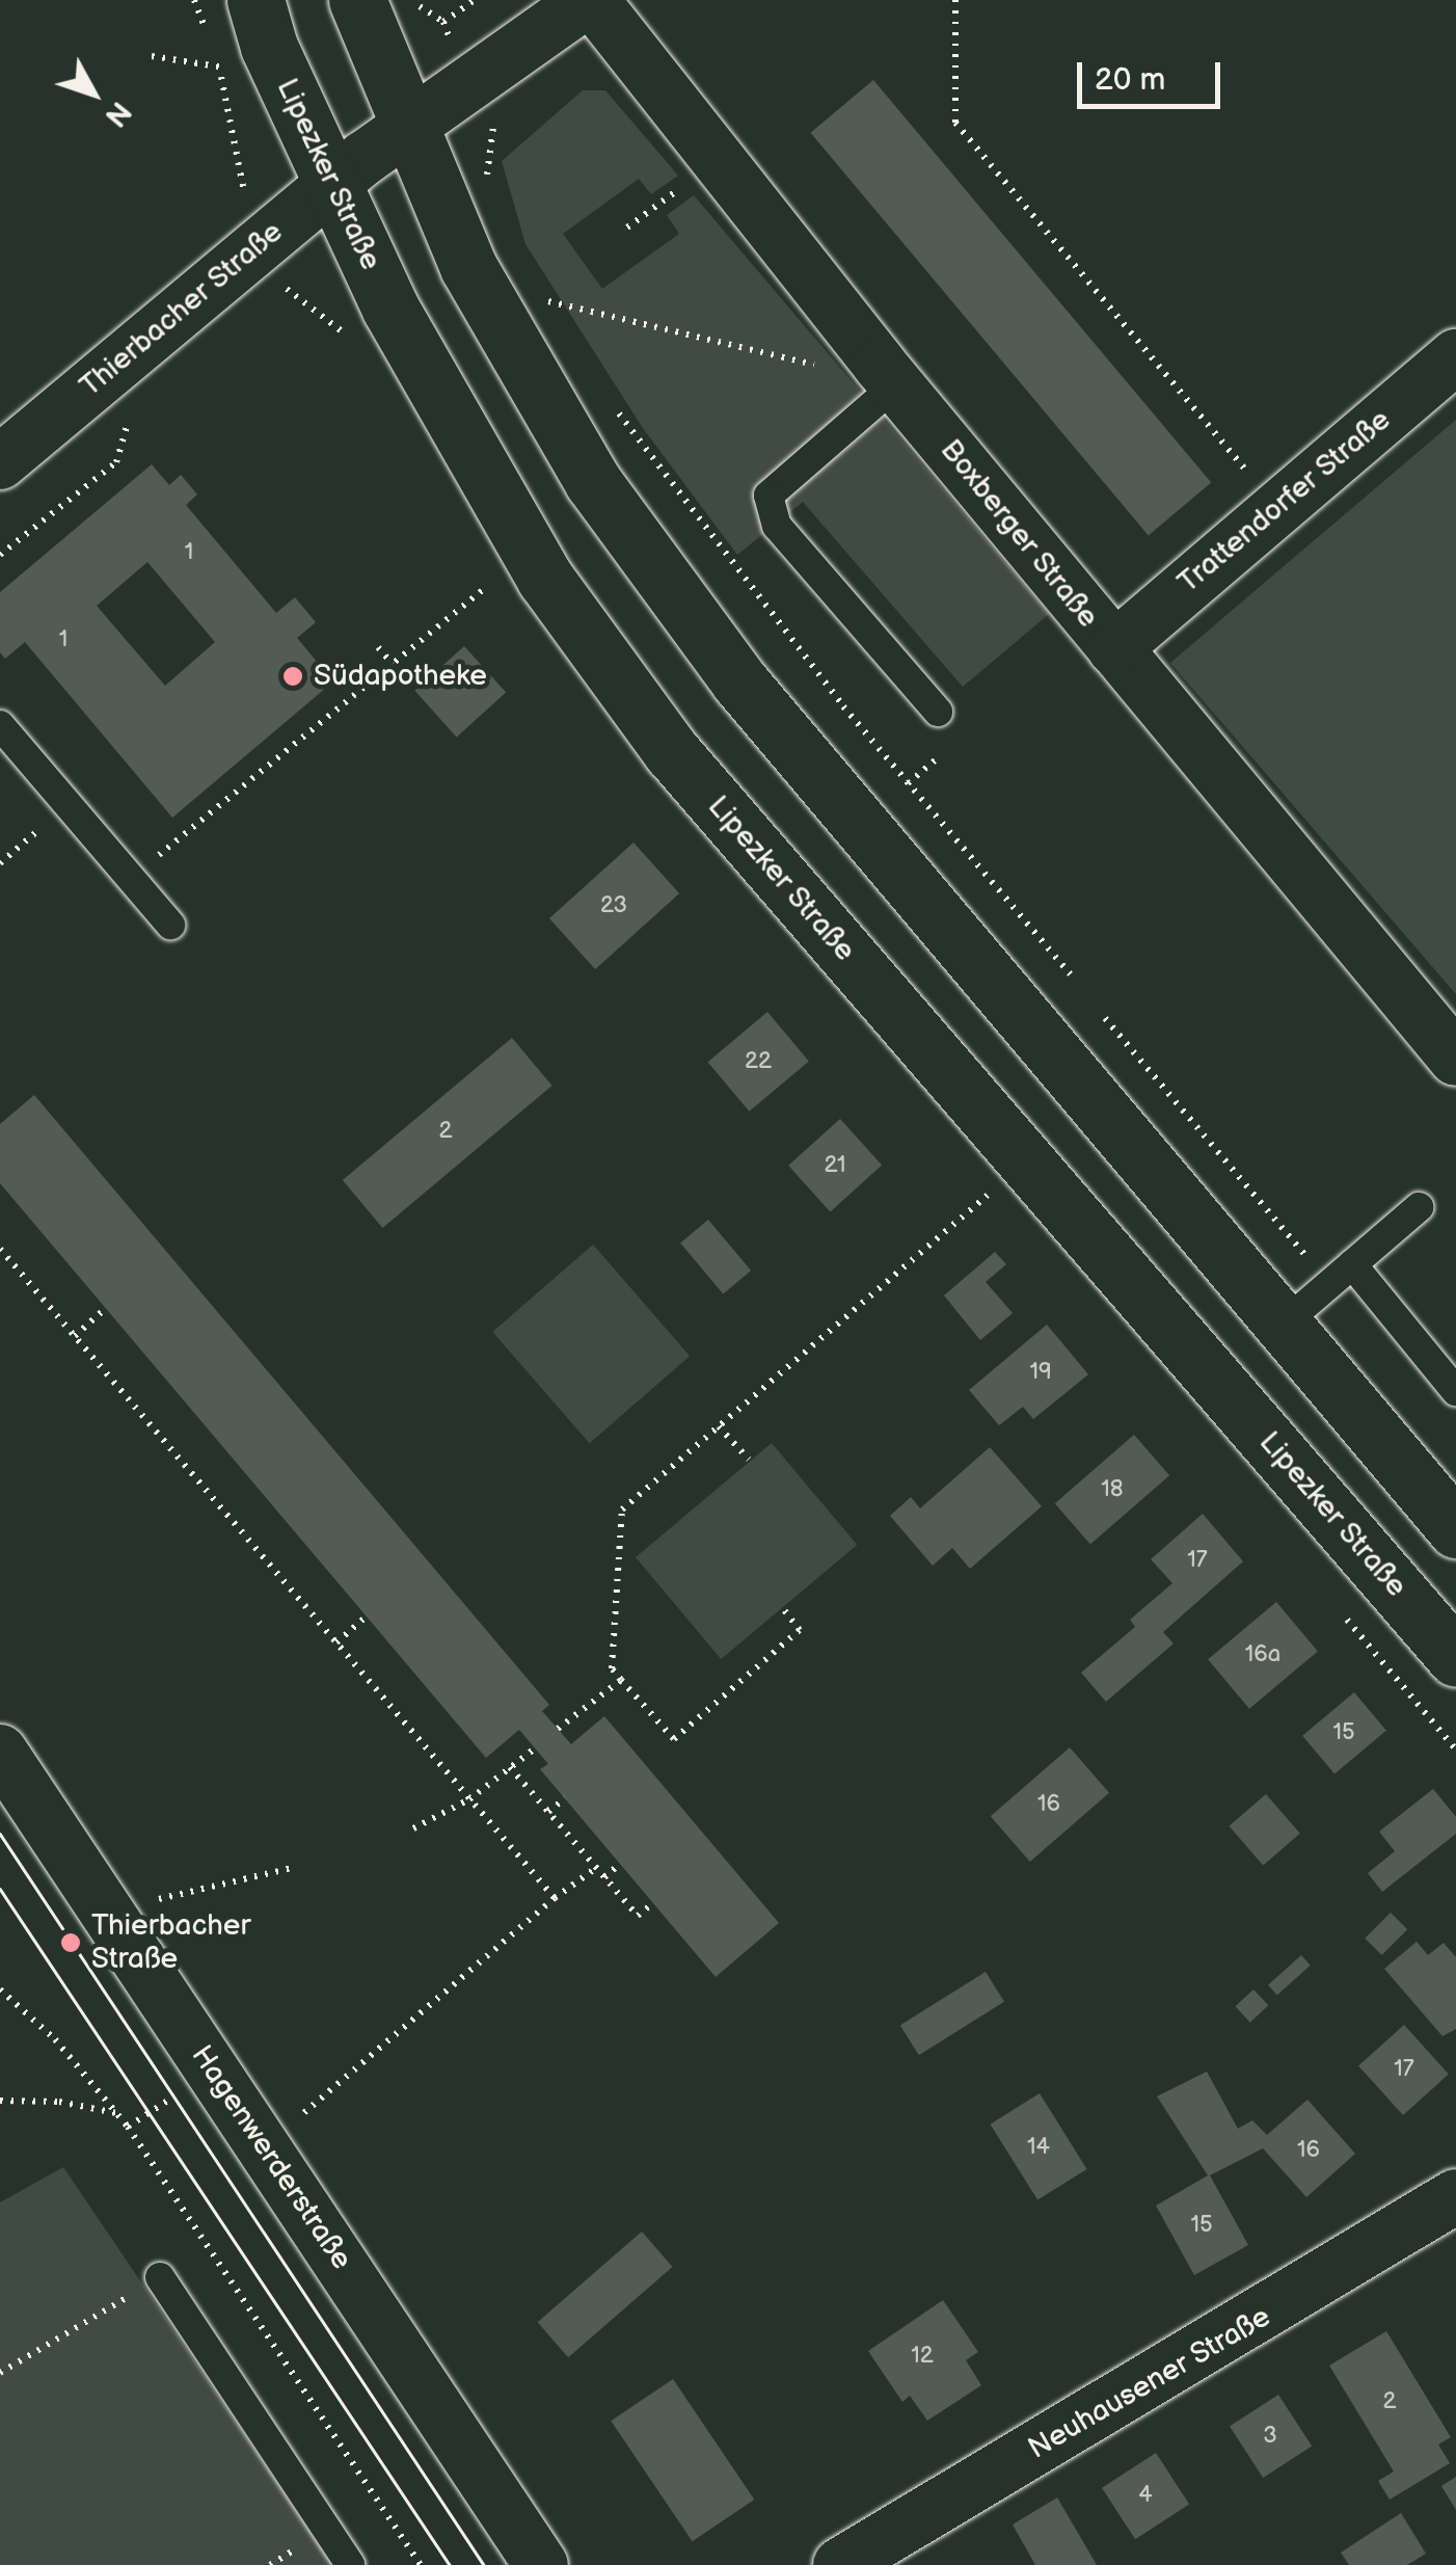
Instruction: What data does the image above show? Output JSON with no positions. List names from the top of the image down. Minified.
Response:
{"streets":{"main road":["Lipezker Straße"],"street":["Thierbacher Straße","Trattendorfer Straße","Boxberger Straße","Hagenwerderstraße","Neuhausener Straße"]},"crossings":[["Lipezker Straße","Thierbacher Straße"],["Thierbacher Straße","Boxberger Straße"],["Trattendorfer Straße","Boxberger Straße"]],"places":["Südapotheke","Thierbacher Straße"],"house_numbers":["1","1","23","22","2","21","19","18","17","16a","15","16","17","14","16","15","12","2","3","4"],"scale_bar":"20 m","north":"bottom right"}
